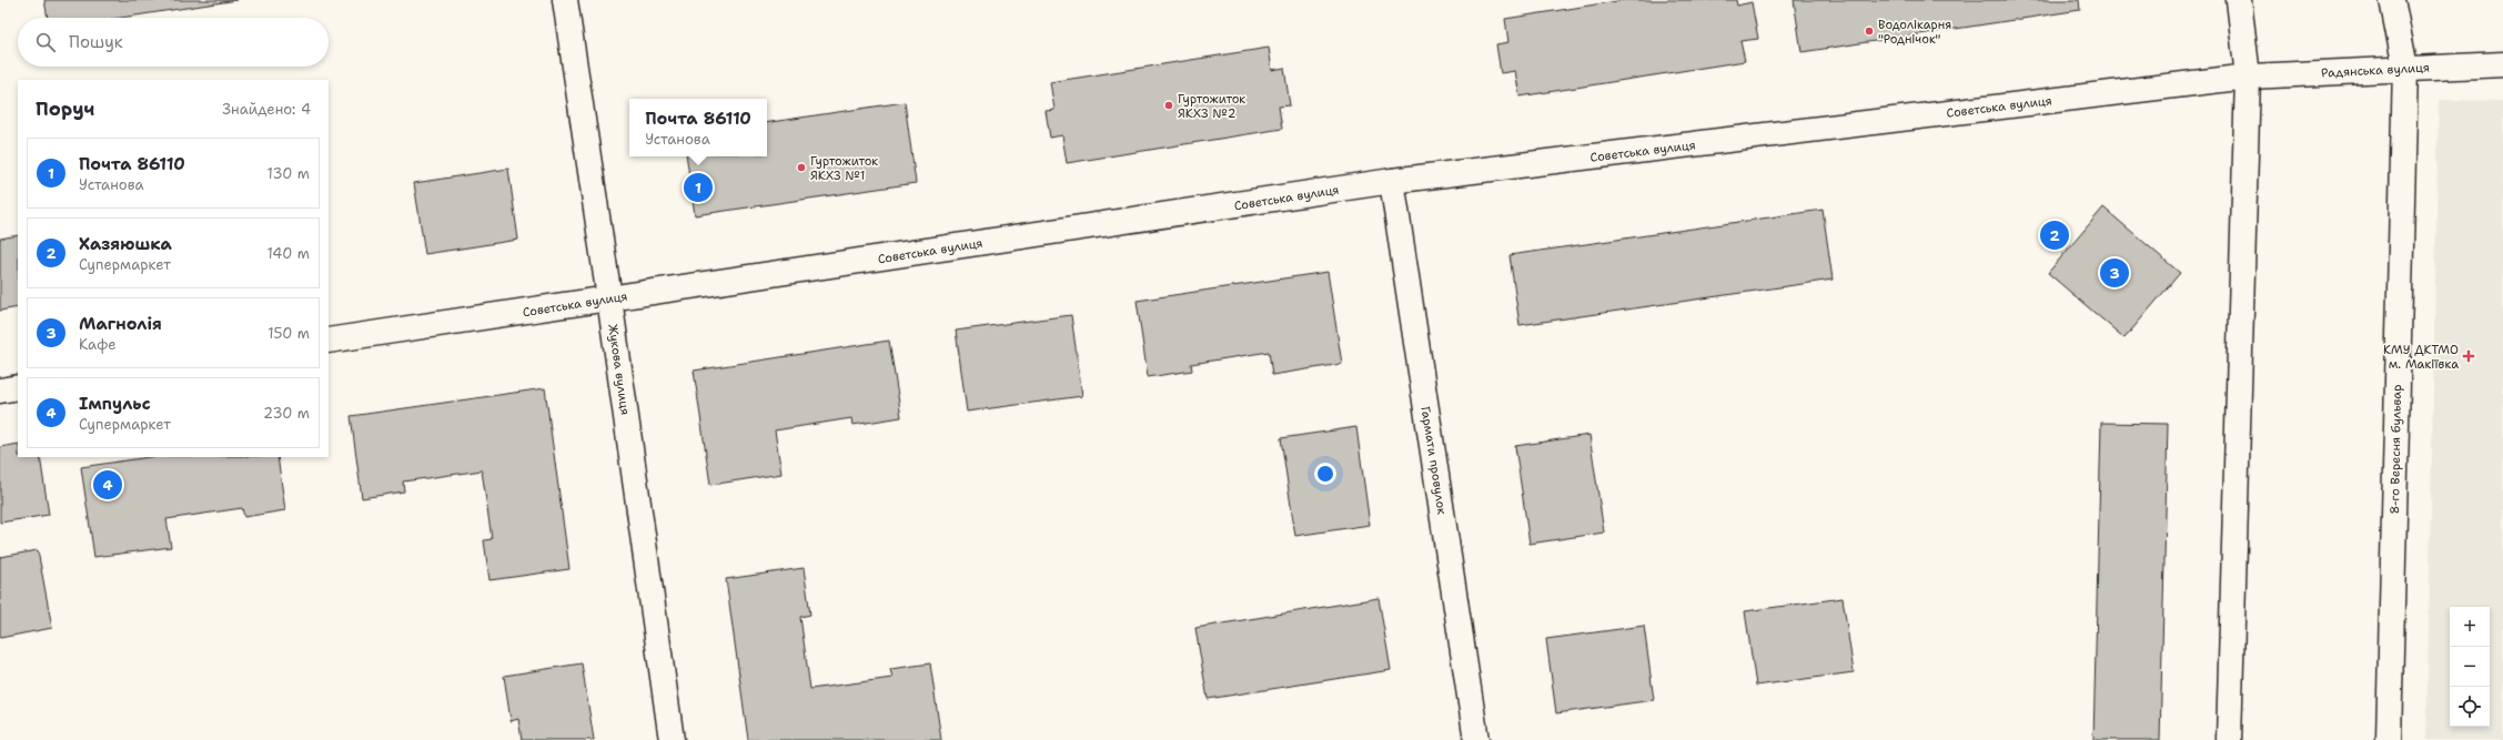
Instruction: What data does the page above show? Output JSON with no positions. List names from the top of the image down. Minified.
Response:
{"streets":{"street":["Радянська вулиця","Советська вулиця","Жукова вулиця","8-го Вересня бульвар","Гармати провулок"]},"crossings":[["Радянська вулиця","Советська вулиця"],["Радянська вулиця","8-го Вересня бульвар"],["Советська вулиця","Жукова вулиця"],["Советська вулиця","Гармати провулок"]],"places":{"other":["Водолікарня \"Роднічок\"","Гуртожиток ЯКХЗ №2","Гуртожиток ЯКХЗ №1"],"health":["КМУ ДКТМО м. Макіївка"]},"page":{"search":"Пошук","heading":["Поруч","Знайдено: 4"],"popup":["Почта 86110","Установа"],"list":[{"mark":"1","name":"Почта 86110","note":"Установа","value":"130 m"},{"mark":"2","name":"Хазяюшка","note":"Супермаркет","value":"140 m"},{"mark":"3","name":"Магнолія","note":"Кафе","value":"150 m"},{"mark":"4","name":"Імпульс","note":"Супермаркет","value":"230 m"}],"pins":["1","2","3","4"],"map_buttons":["+","−"]}}
